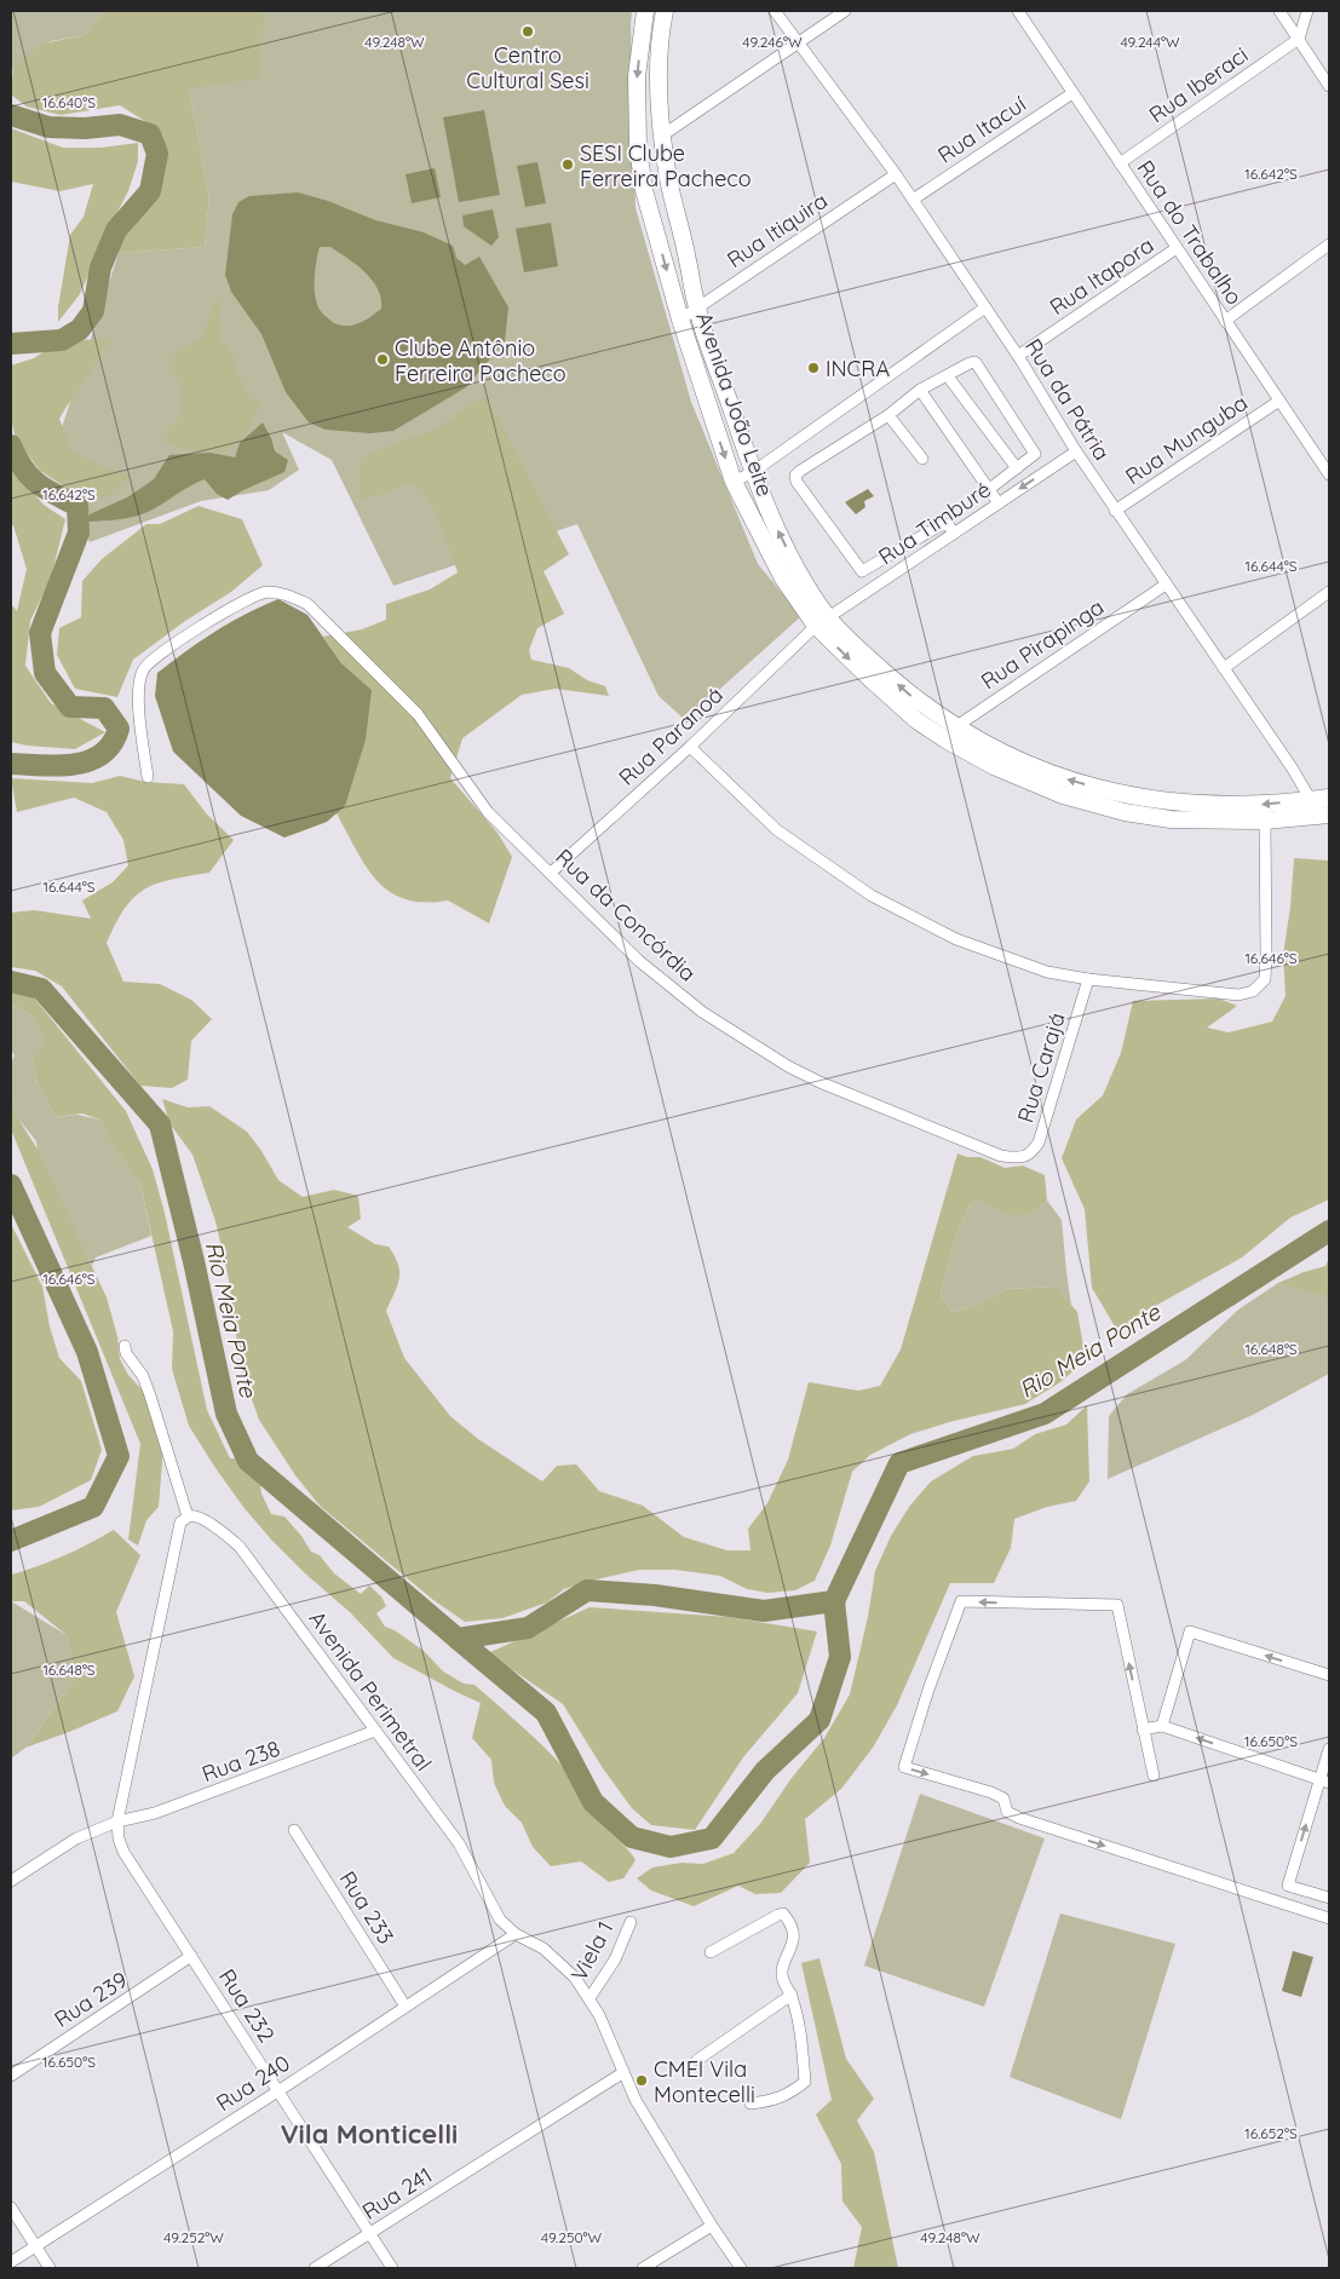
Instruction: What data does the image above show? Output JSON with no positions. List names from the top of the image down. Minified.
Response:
{"streets":{"street":["Rua Iberaci","Rua Itacuí","Rua Itiquira","Rua do Trabalho","Rua Itapora","Rua da Pátria","Avenida João Leite","Rua Munguba","Rua Timburé","Rua Pirapinga","Rua Paranoá","Rua da Concórdia","Rua Carajá","Avenida Perimetral","Rua 238","Rua 233","Viela 1","Rua 239","Rua 232","Rua 240","Rua 241"]},"crossings":[["Rua Iberaci","Rua do Trabalho"],["Rua Itacuí","Rua do Trabalho"],["Rua Itacuí","Rua da Pátria"],["Rua Itiquira","Rua da Pátria"],["Rua Itiquira","Avenida João Leite"],["Rua do Trabalho","Rua Itapora"],["Rua do Trabalho","Rua Munguba"],["Rua Itapora","Rua da Pátria"],["Rua da Pátria","Avenida João Leite"],["Rua da Pátria","Rua Munguba"],["Rua da Pátria","Rua Timburé"],["Rua da Pátria","Rua Pirapinga"],["Avenida João Leite","Rua Timburé"],["Avenida João Leite","Rua Pirapinga"],["Avenida João Leite","Rua Paranoá"],["Rua Timburé","Rua Paranoá"],["Rua Paranoá","Rua da Concórdia"],["Rua da Concórdia","Rua Carajá"],["Avenida Perimetral","Rua 238"],["Avenida Perimetral","Viela 1"],["Avenida Perimetral","Rua 240"],["Avenida Perimetral","Rua 241"],["Rua 238","Rua 232"],["Rua 233","Rua 240"],["Rua 239","Rua 232"],["Rua 232","Rua 240"],["Rua 232","Rua 241"]],"districts":["Vila Monticelli"],"water":["Rio Meia Ponte"],"places":["Centro Cultural Sesi","SESI Clube Ferreira Pacheco","Clube Antônio Ferreira Pacheco","INCRA","CMEI Vila Montecelli"],"coordinates":["49.248°W","49.246°W","49.244°W","16.640°S","16.642°S","16.644°S","16.646°S","16.648°S","16.650°S","16.652°S","49.252°W","49.250°W"]}
